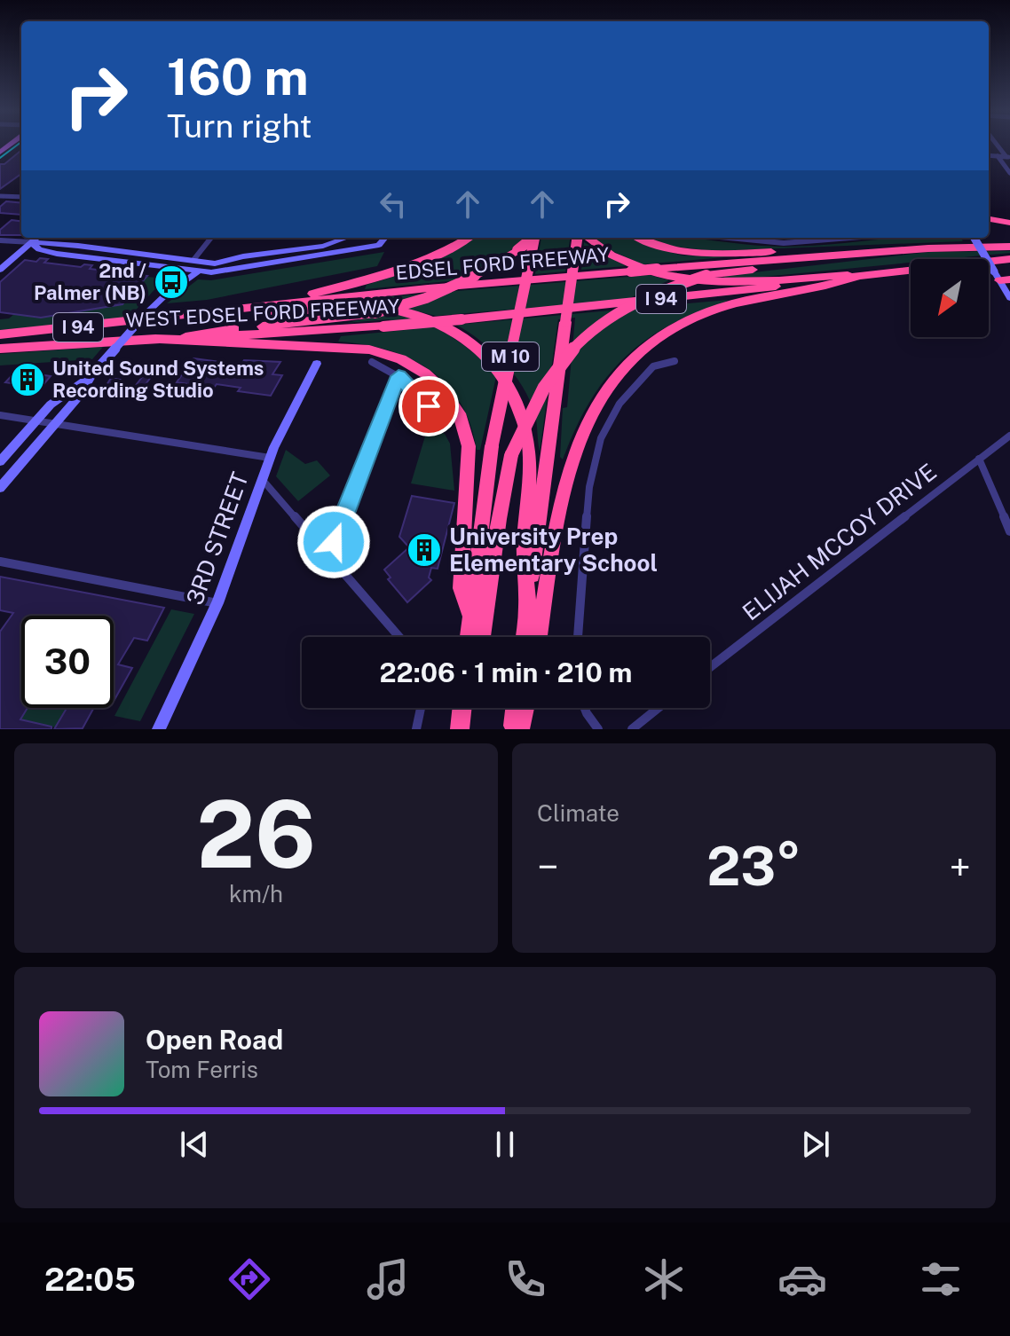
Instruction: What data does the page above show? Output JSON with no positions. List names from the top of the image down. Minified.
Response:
{"streets":{"highway":["EDSEL FORD FREEWAY","I 94","WEST EDSEL FORD FREEWAY","M 10"],"street":["3RD STREET","ELIJAH MCCOY DRIVE"]},"crossings":[["I 94","WEST EDSEL FORD FREEWAY"]],"places":{"bus stop":["2nd / Palmer (NB)"],"building":["United Sound Systems Recording Studio","University Prep Elementary School"]},"north":"bottom left","page":{"turn":["160 m","Turn right"],"limit":"30","trip":"22:06 · 1 min · 210 m","tile":[["26","km/h"],"Climate"],"heat":["−","23°","+"],"song":["Open Road","Tom Ferris"],"tabs":"22:05"}}
